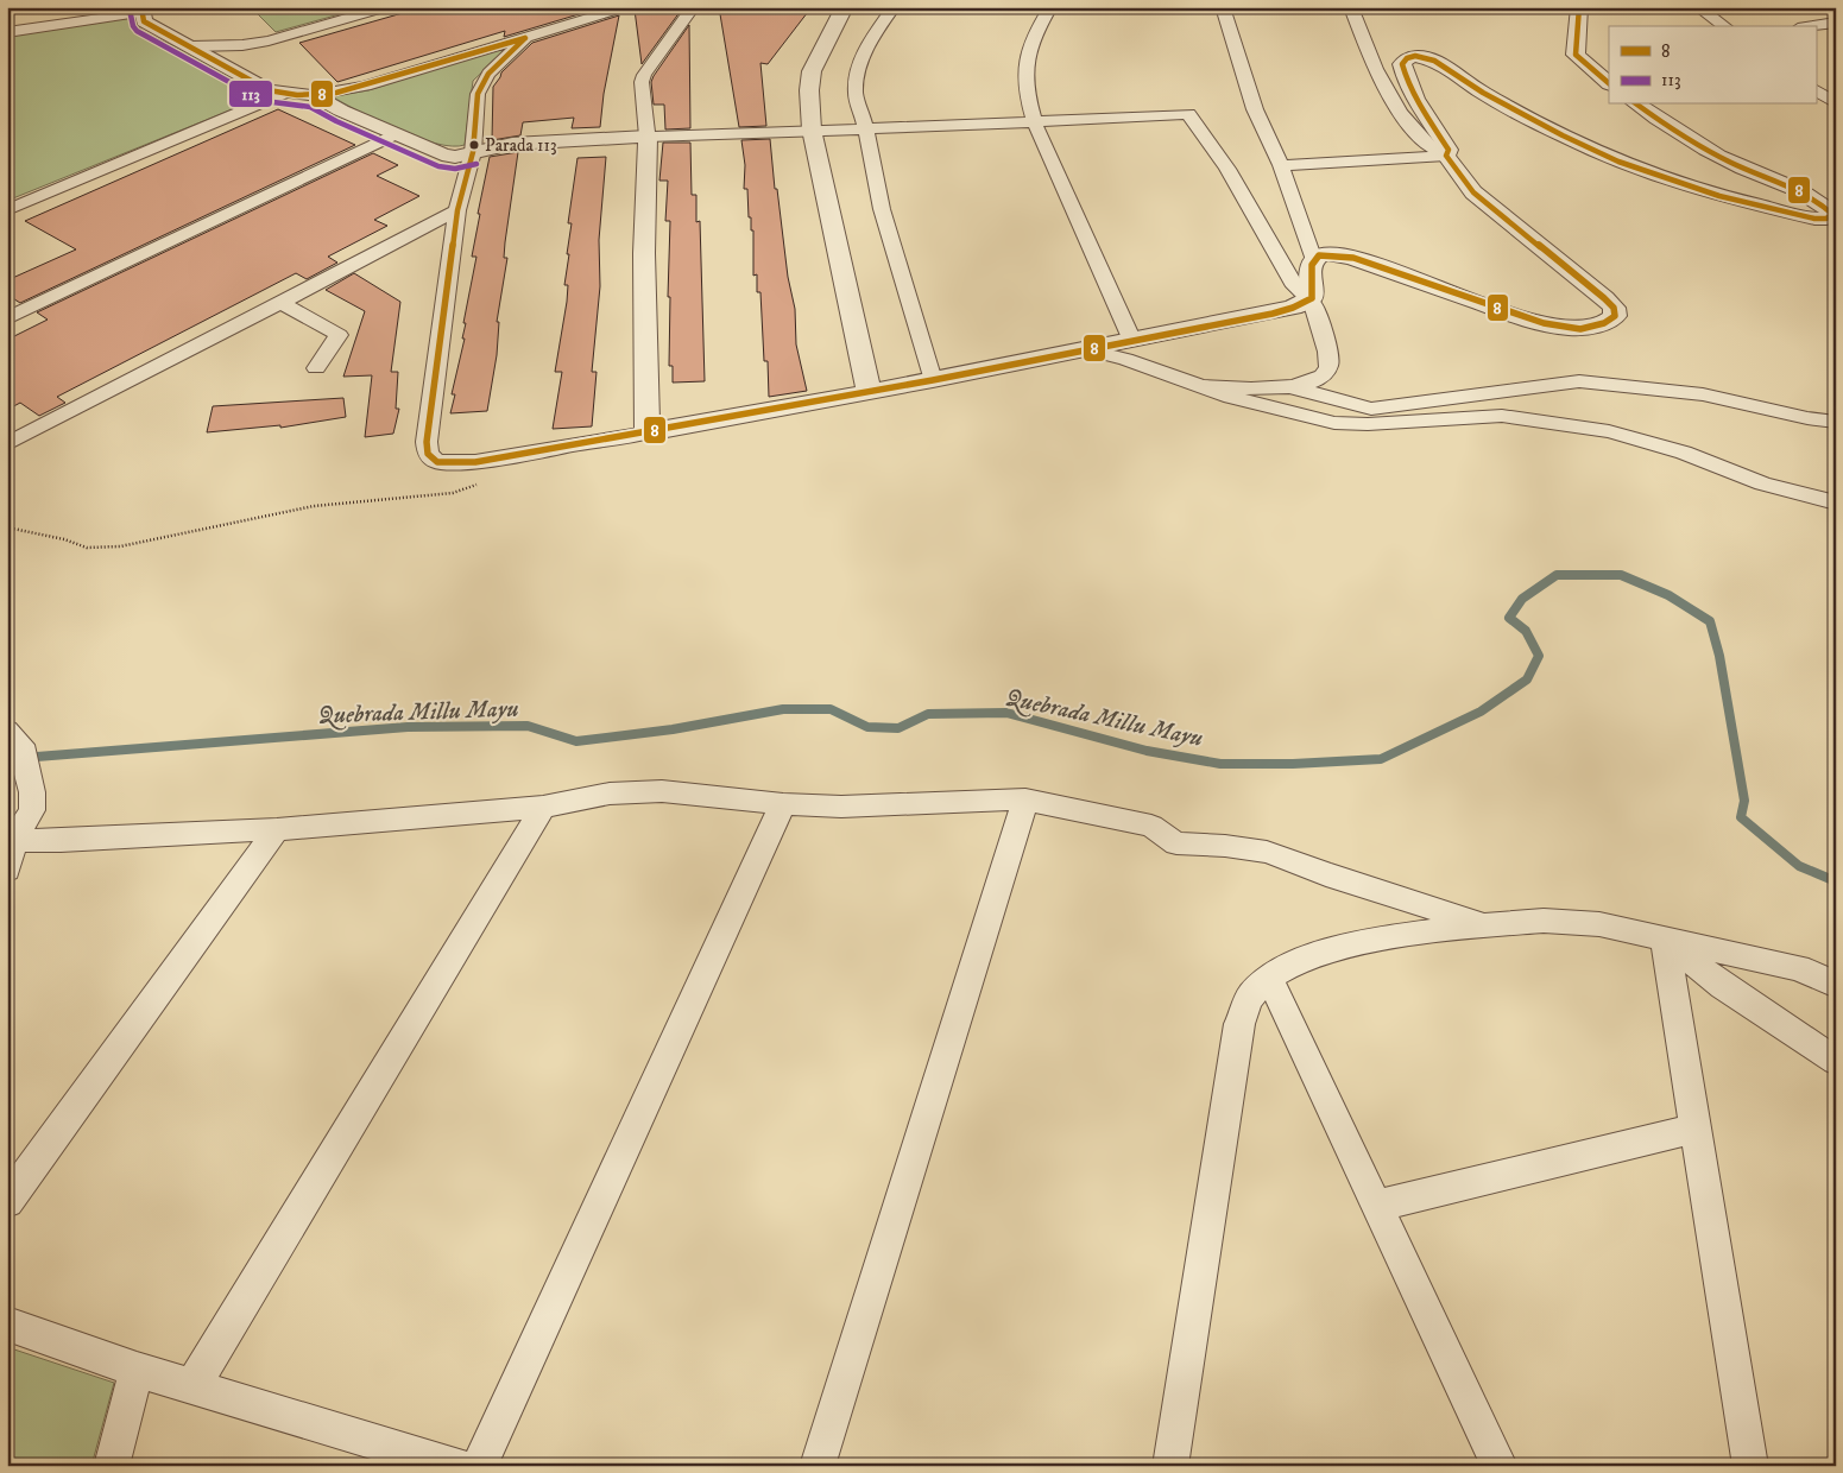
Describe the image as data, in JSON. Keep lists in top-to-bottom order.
{
  "water": ["Quebrada Millu Mayu"],
  "places": ["Parada 113"],
  "lines": ["transit line 8", "transit line 113"],
  "legend": ["8", "113"]
}
